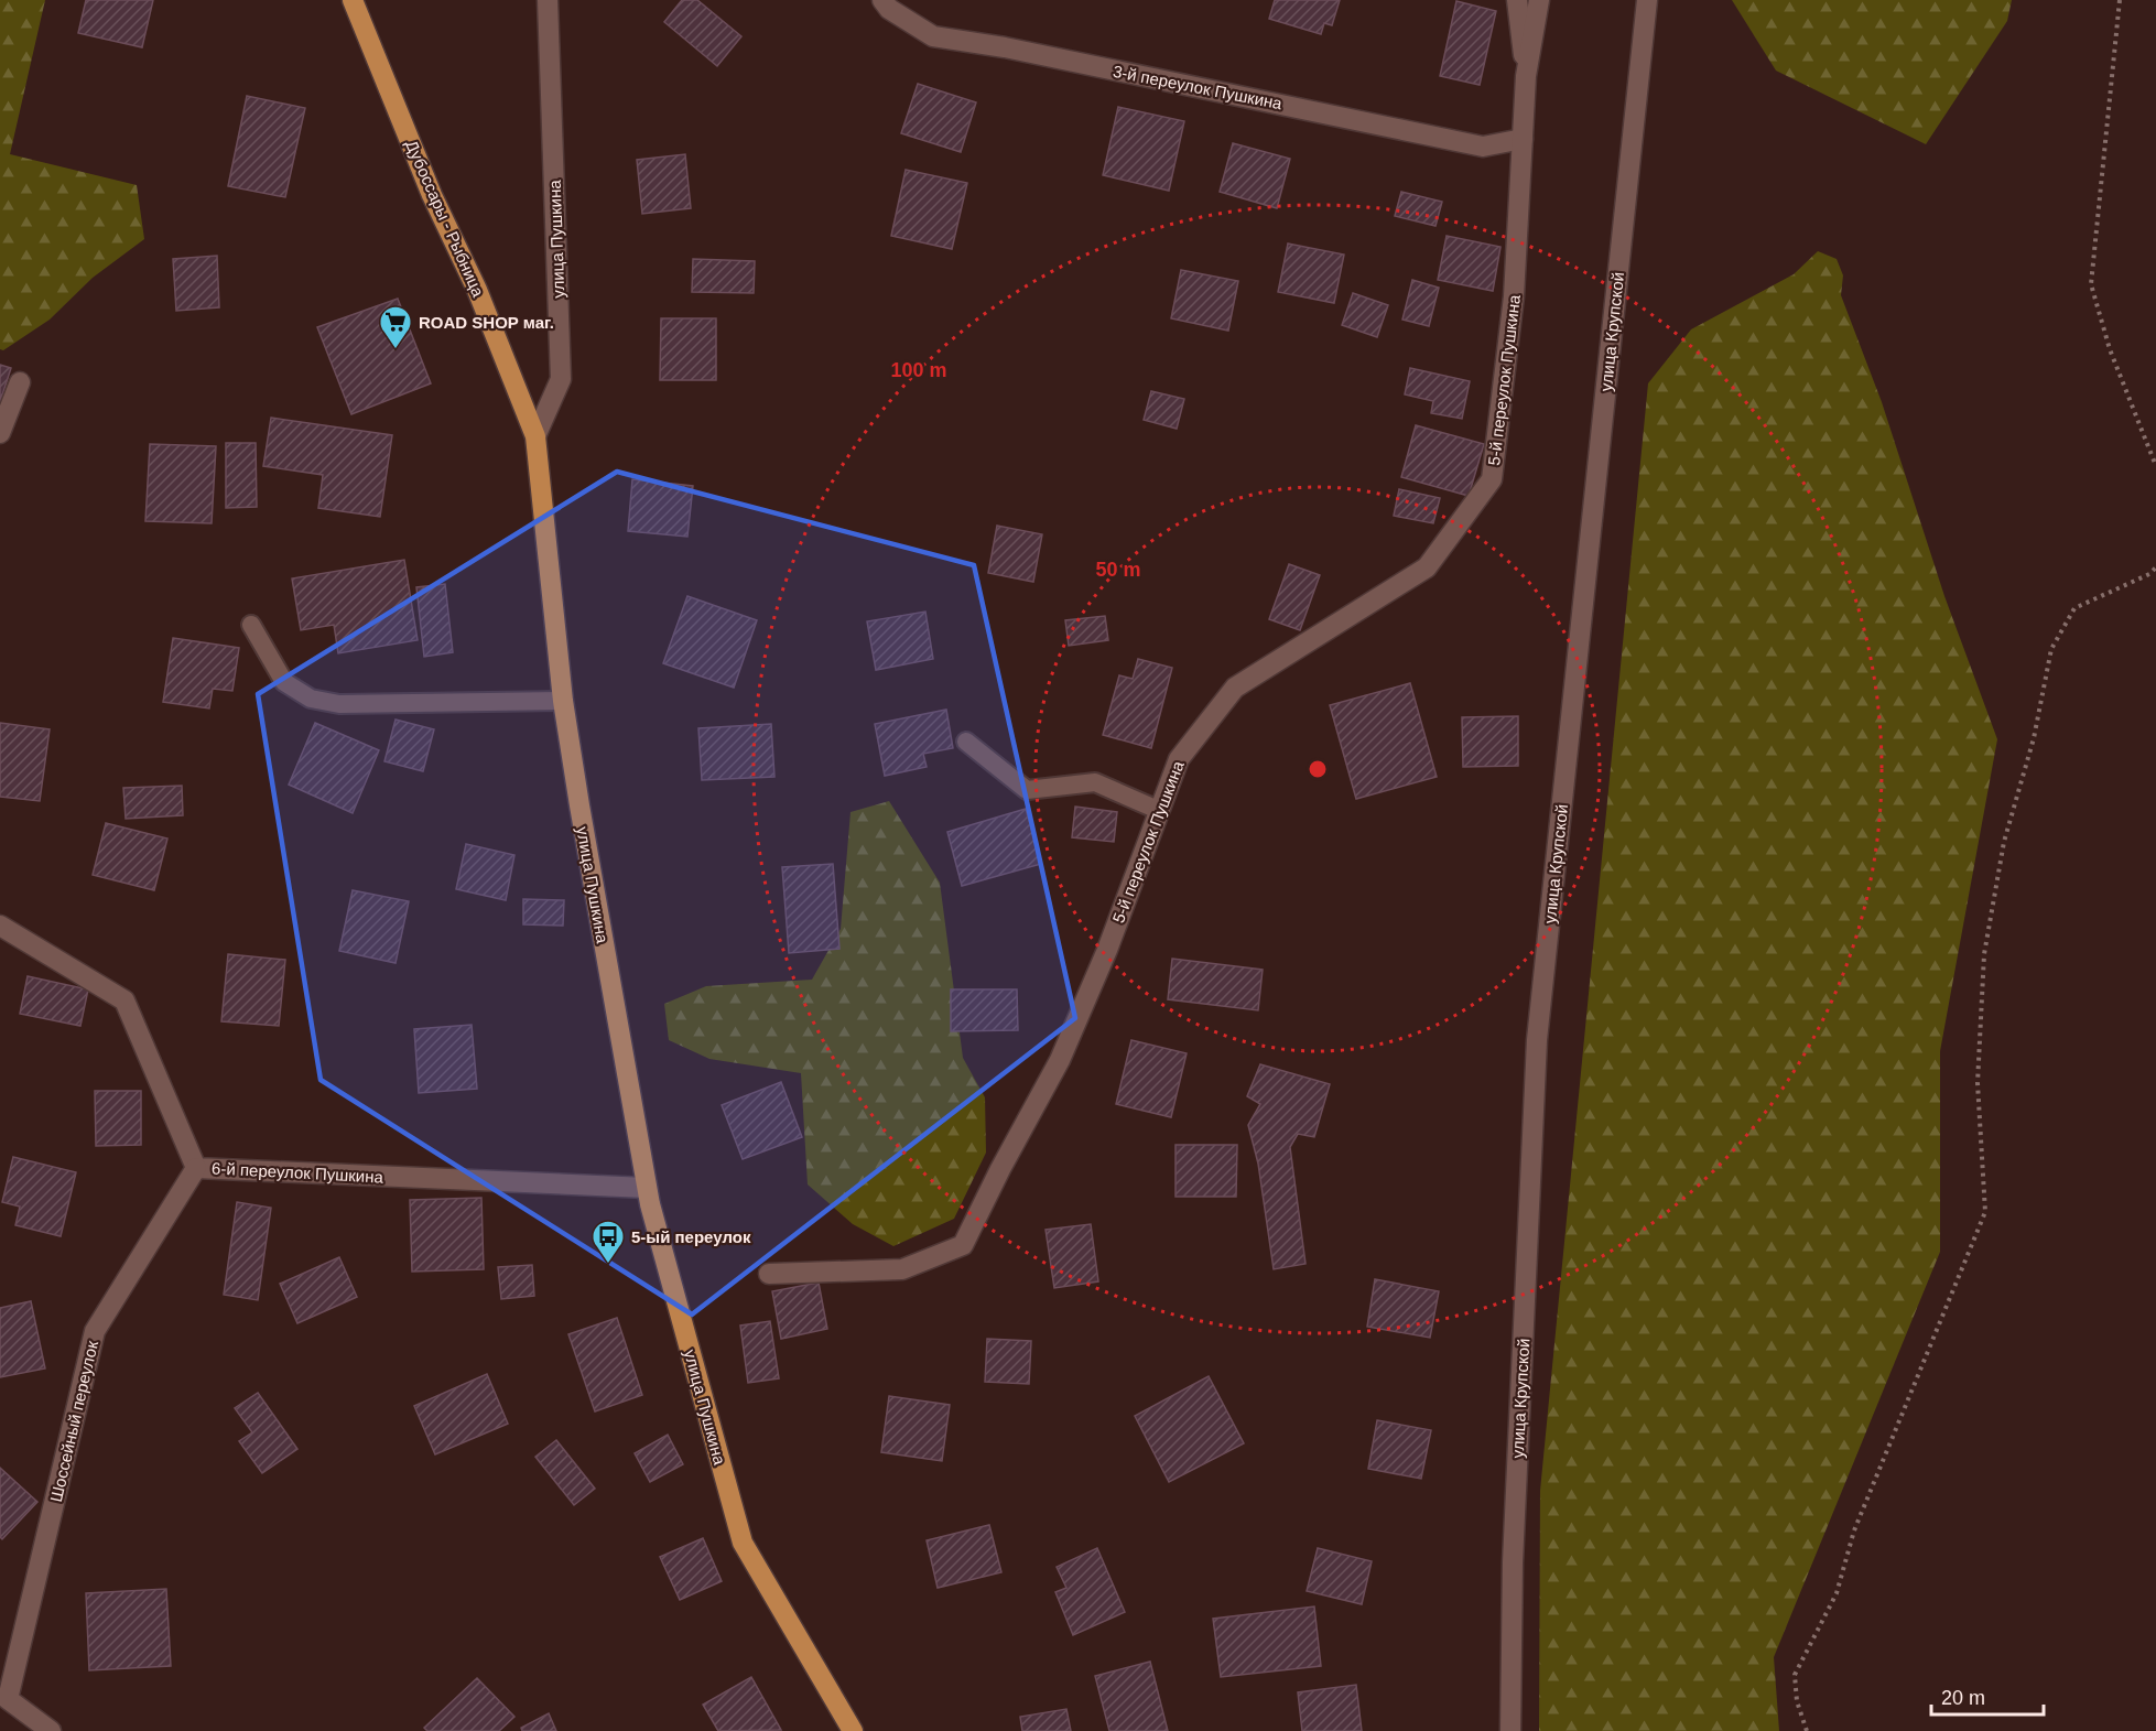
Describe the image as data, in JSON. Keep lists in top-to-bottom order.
{
  "streets": {
    "highway": ["Дубоссары - Рыбница", "улица Пушкина"],
    "street": [
      "3-й переулок Пушкина",
      "улица Крупской",
      "5-й переулок Пушкина",
      "6-й переулок Пушкина",
      "Шоссейный переулок"
    ]
  },
  "crossings": [
    ["3-й переулок Пушкина", "5-й переулок Пушкина"],
    ["Дубоссары - Рыбница", "улица Пушкина"],
    ["улица Пушкина", "6-й переулок Пушкина"],
    ["6-й переулок Пушкина", "Шоссейный переулок"]
  ],
  "places": {
    "supermarket": ["ROAD SHOP маг."],
    "bus stop": ["5-ый переулок"]
  },
  "scale_bar": "20 m",
  "rings": ["100 m", "50 m"]
}
